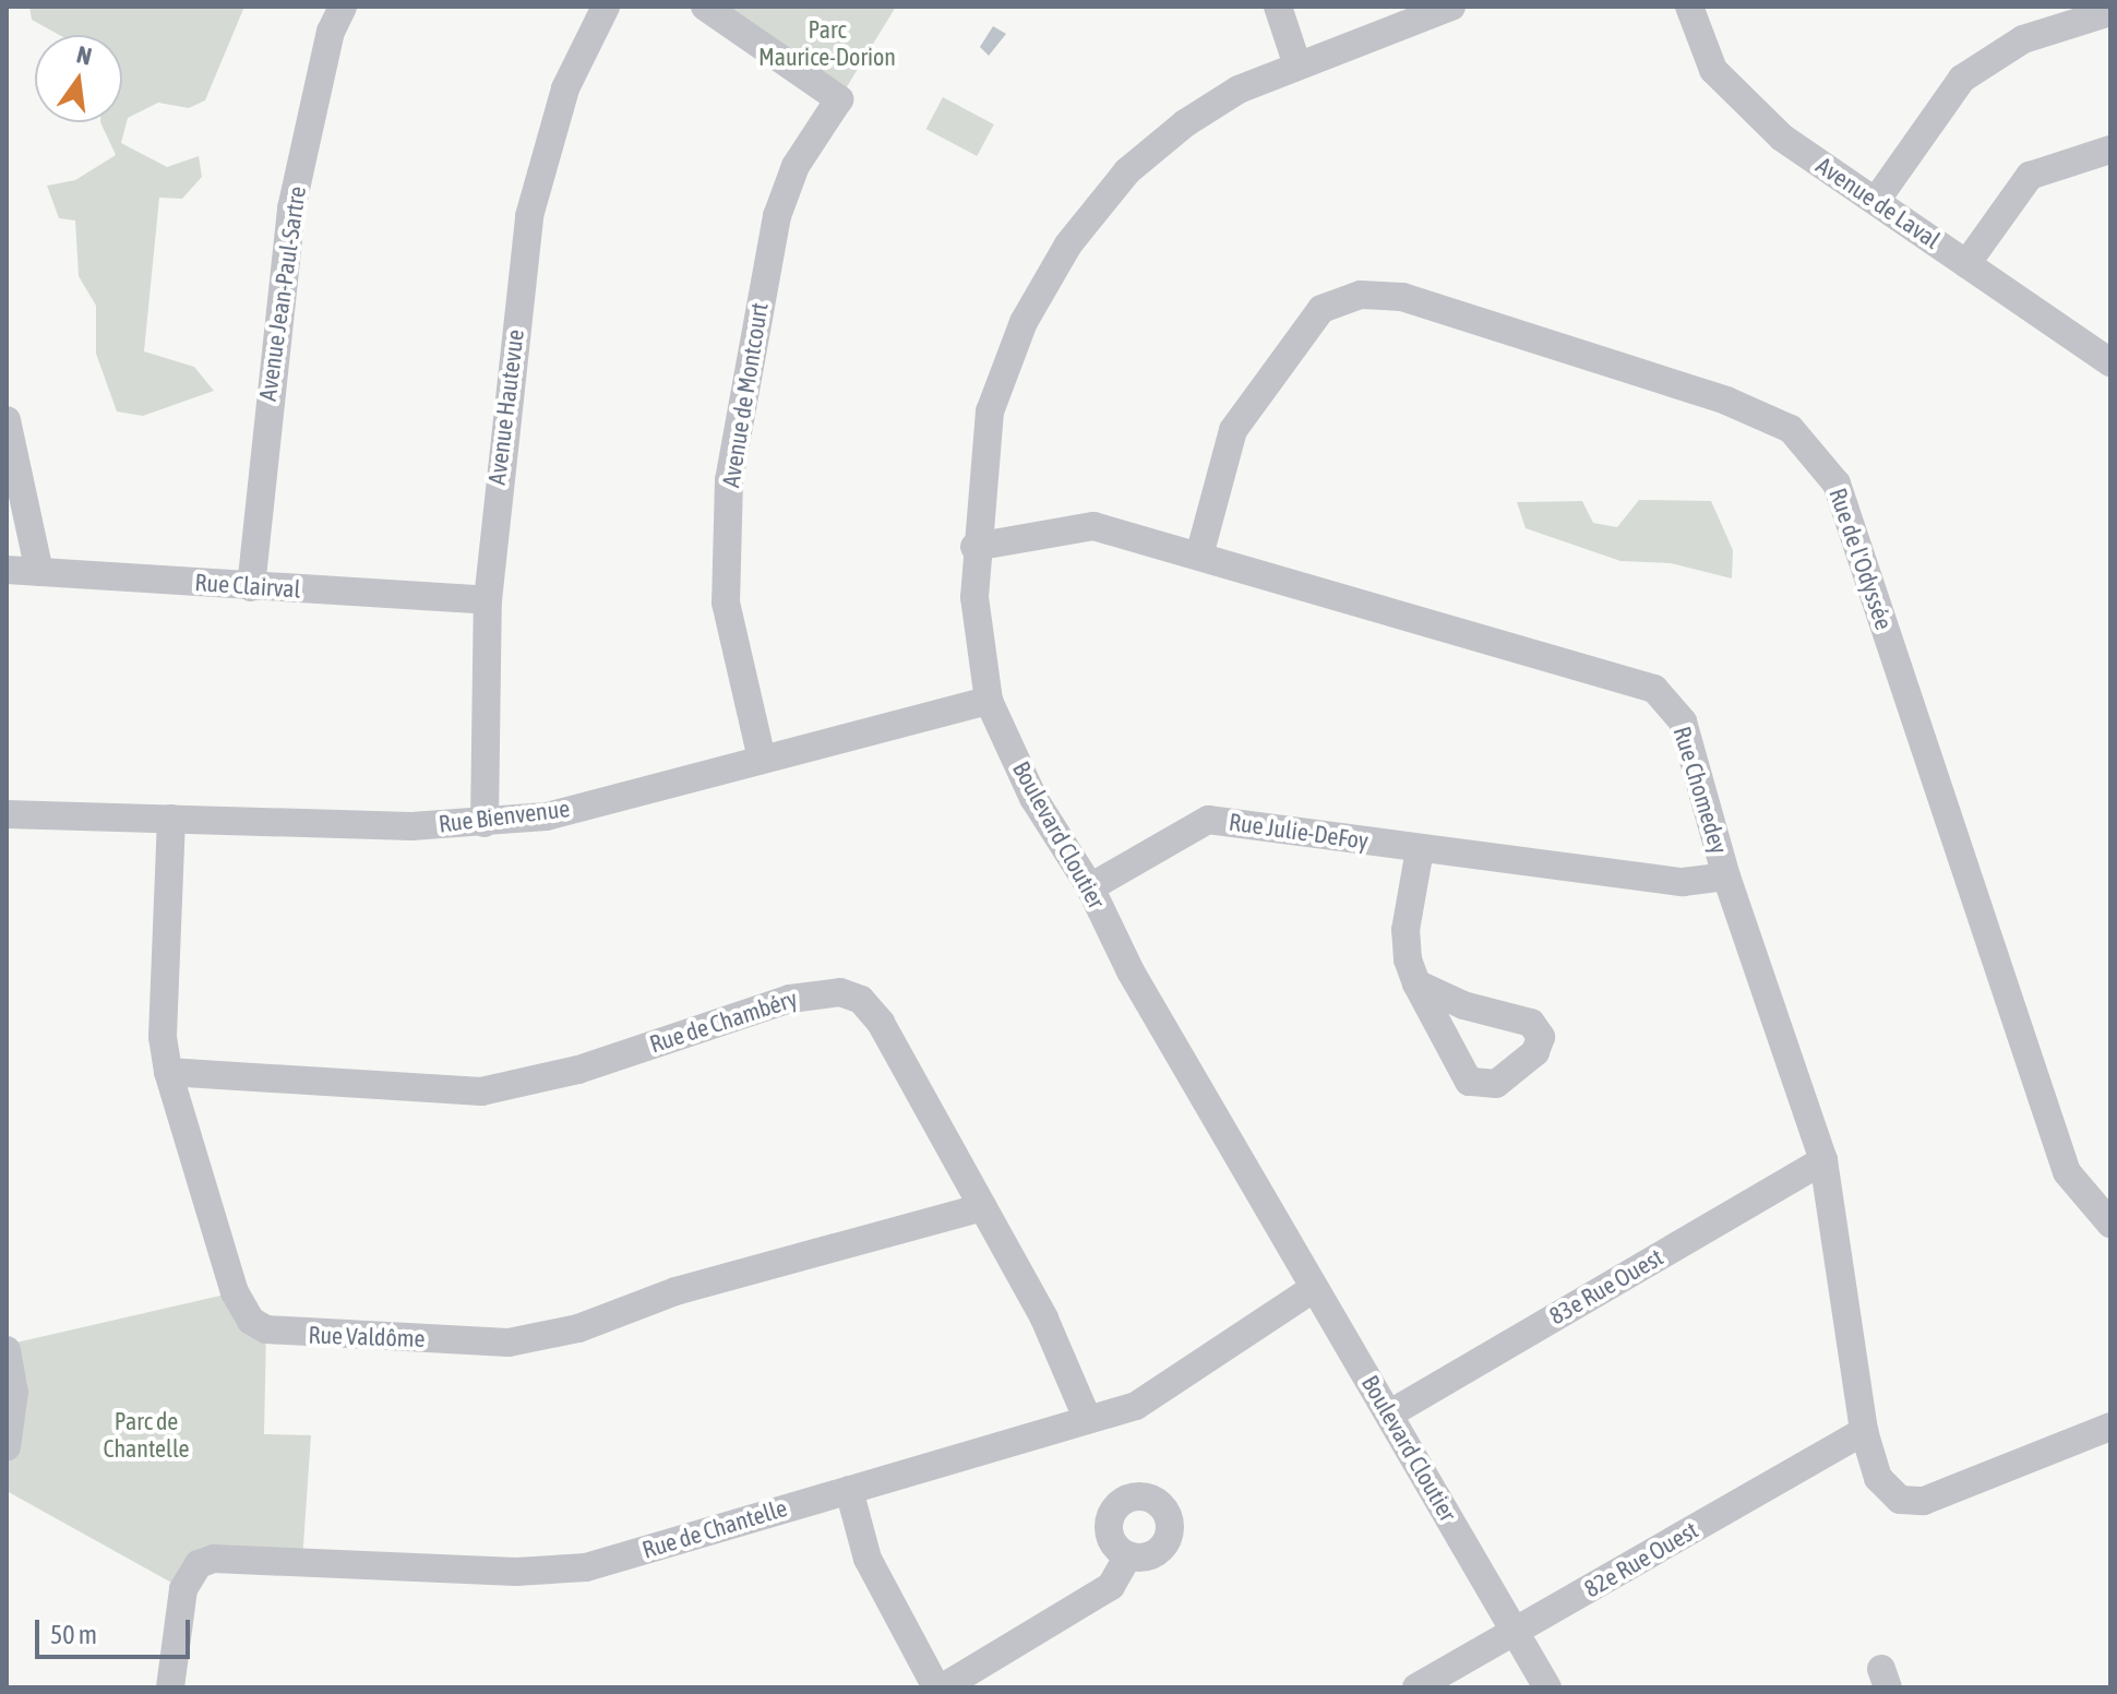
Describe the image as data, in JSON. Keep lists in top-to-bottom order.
{
  "streets": {
    "street": [
      "Avenue de Laval",
      "Avenue Jean-Paul-Sartre",
      "Avenue de Montcourt",
      "Avenue Hautevue",
      "Rue de l'Odyssée",
      "Rue Clairval",
      "Rue Chomedey",
      "Rue Bienvenue",
      "Rue Julie-DeFoy",
      "Boulevard Cloutier",
      "Rue de Chambéry",
      "83e Rue Ouest",
      "Rue Valdôme",
      "Rue de Chantelle",
      "82e Rue Ouest"
    ]
  },
  "crossings": [
    ["Avenue Jean-Paul-Sartre", "Rue Clairval"],
    ["Avenue de Montcourt", "Rue Bienvenue"],
    ["Avenue Hautevue", "Rue Clairval"],
    ["Avenue Hautevue", "Rue Bienvenue"],
    ["Rue de l'Odyssée", "Rue Chomedey"],
    ["Rue Chomedey", "Rue Julie-DeFoy"],
    ["Rue Chomedey", "Boulevard Cloutier"],
    ["Rue Chomedey", "83e Rue Ouest"],
    ["Rue Chomedey", "82e Rue Ouest"],
    ["Rue Bienvenue", "Boulevard Cloutier"],
    ["Rue Bienvenue", "Rue Valdôme"],
    ["Rue Julie-DeFoy", "Boulevard Cloutier"],
    ["Boulevard Cloutier", "83e Rue Ouest"],
    ["Boulevard Cloutier", "Rue de Chantelle"],
    ["Boulevard Cloutier", "82e Rue Ouest"],
    ["Rue de Chambéry", "Rue Valdôme"],
    ["Rue de Chambéry", "Rue de Chantelle"]
  ],
  "parks": ["Parc Maurice-Dorion", "Parc de Chantelle"],
  "scale_bar": "50 m",
  "north": "top"
}
